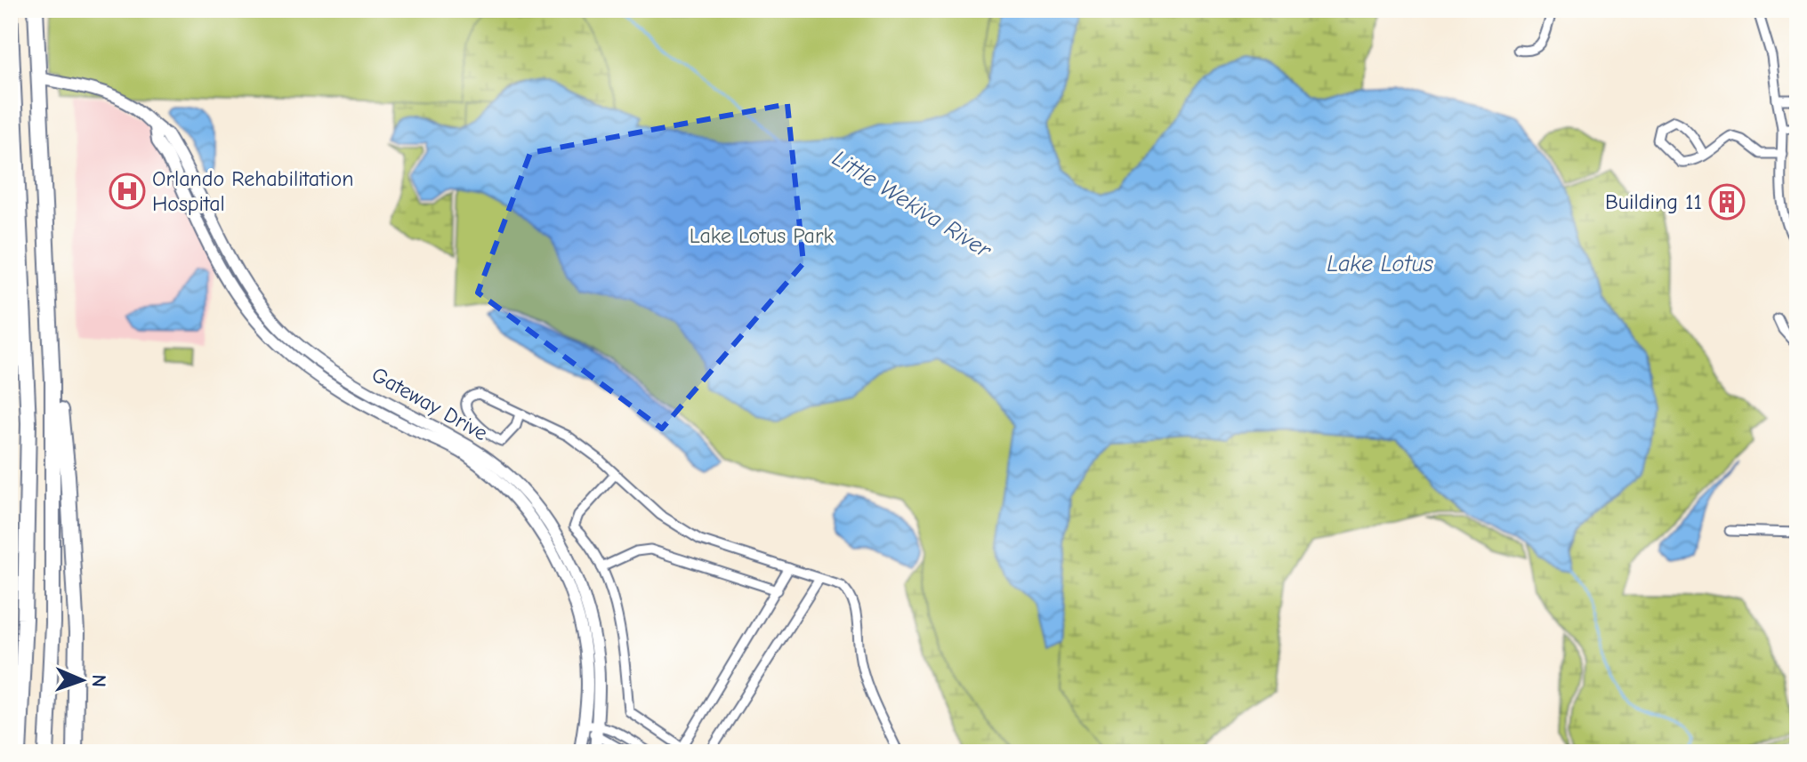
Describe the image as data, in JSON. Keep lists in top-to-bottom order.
{
  "streets": {
    "street": ["Gateway Drive"]
  },
  "water": ["Little Wekiva River", "Lake Lotus"],
  "parks": ["Lake Lotus Park"],
  "places": {
    "hospital": ["Orlando Rehabilitation Hospital"],
    "building": ["Building 11"]
  },
  "north": "right"
}
